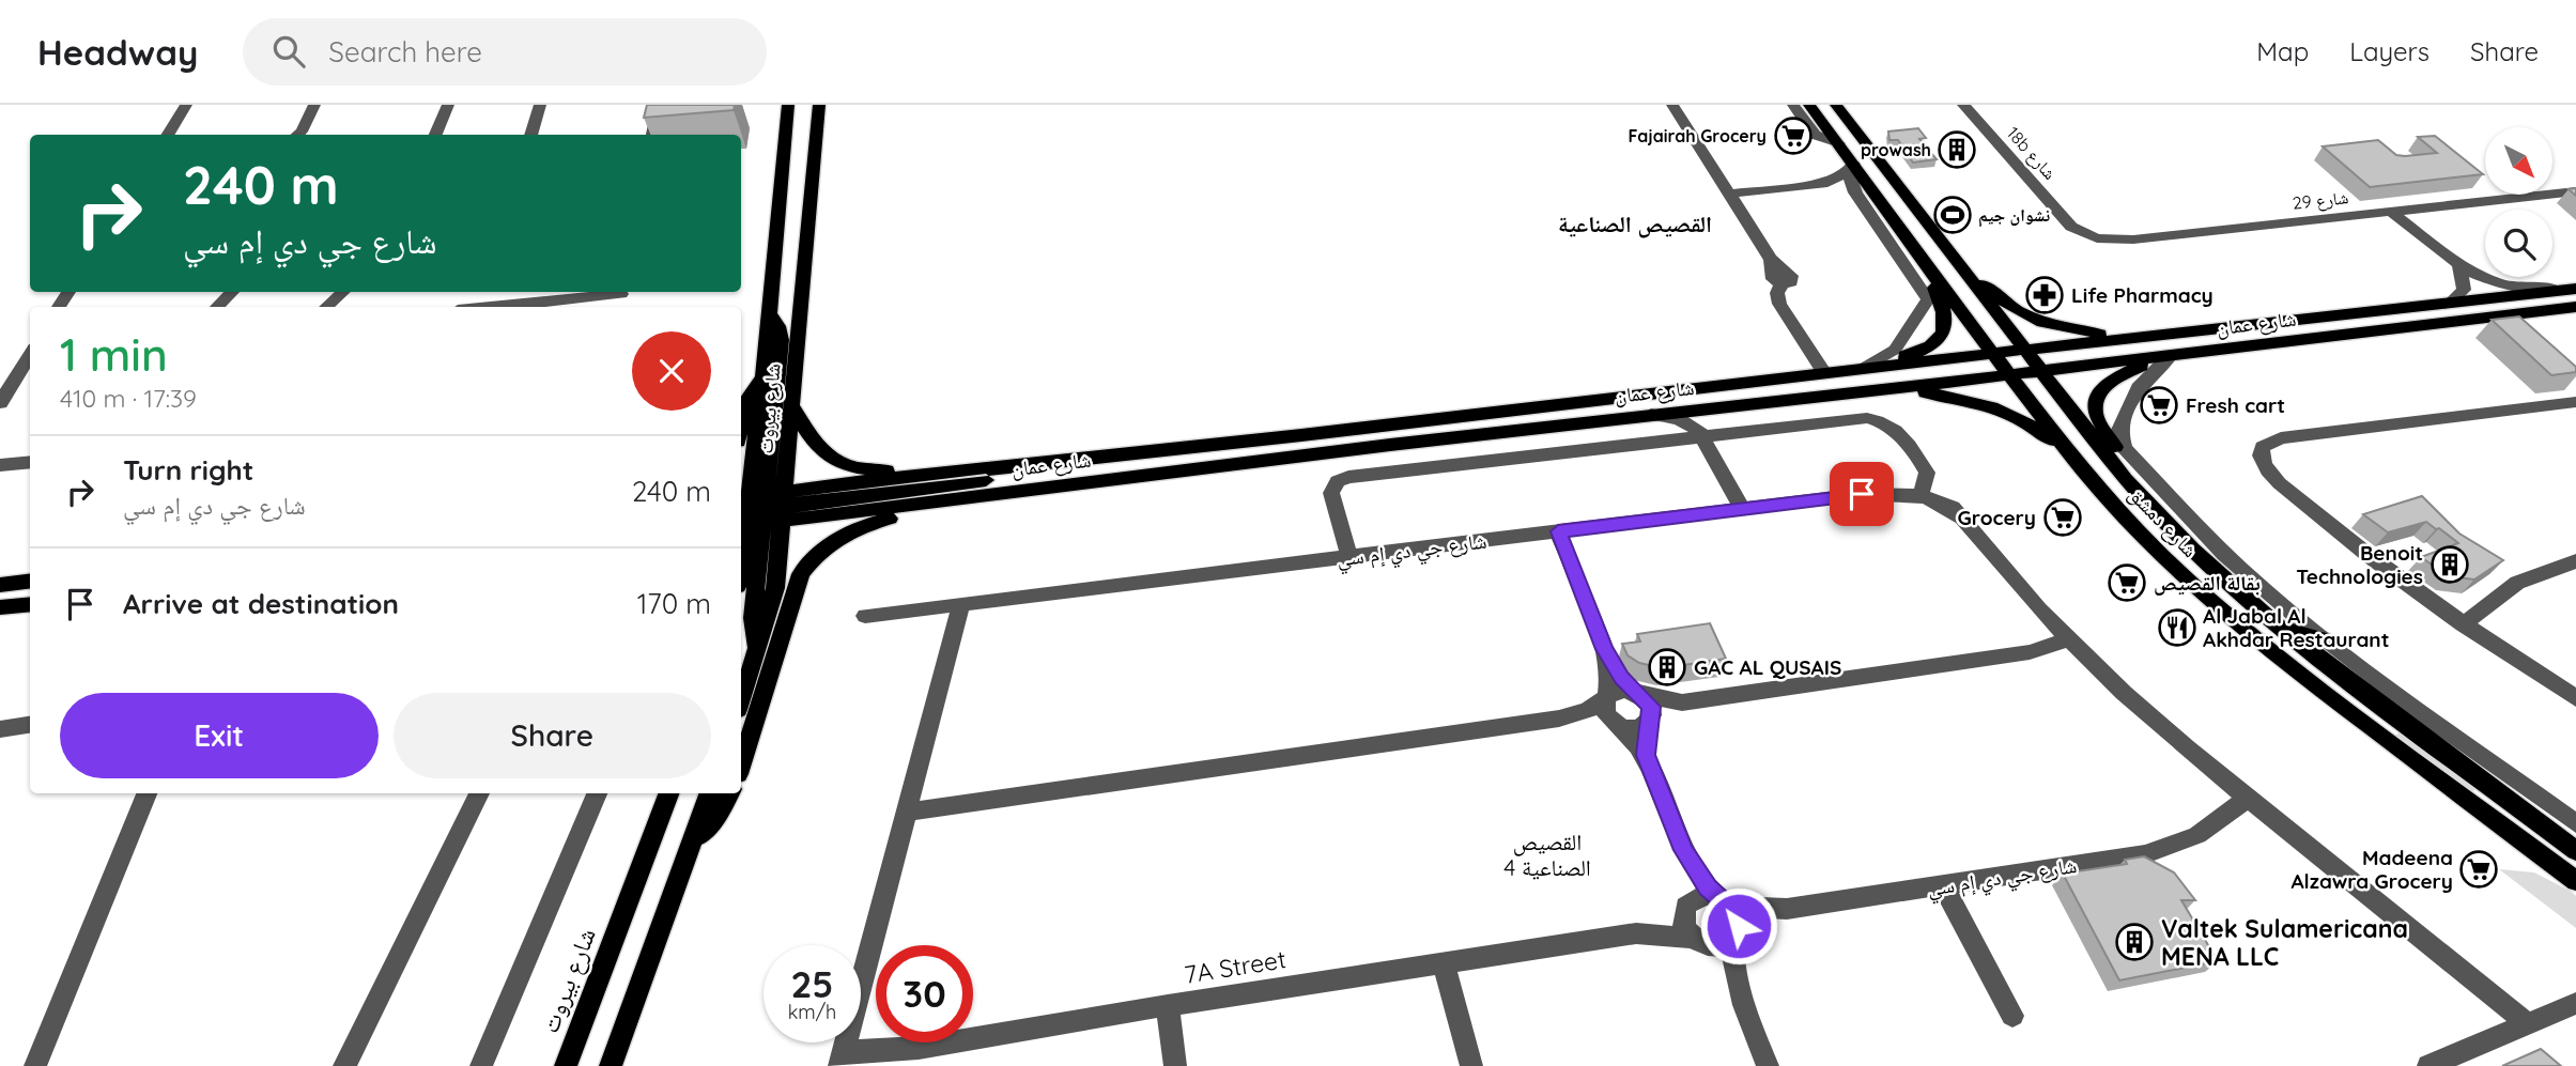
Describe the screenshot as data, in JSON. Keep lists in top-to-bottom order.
{
  "streets": {
    "main road": ["شارع عمان", "شارع بيروت", "شارع دمشق"],
    "street": [
      "18b شارع",
      "شارع 29",
      "شارع جي دي إم سي",
      "7A Street"
    ]
  },
  "crossings": [
    ["18b شارع", "شارع 29"],
    ["شارع عمان", "شارع بيروت"],
    ["شارع عمان", "شارع دمشق"]
  ],
  "districts": ["القصيص الصناعية", "القصيص الصناعية 4"],
  "places": {
    "supermarket": [
      "Fajairah Grocery",
      "Fresh cart",
      "Grocery",
      "بقالة القصيص",
      "Madeena Alzawra Grocery"
    ],
    "building": [
      "prowash",
      "Benoit Technologies",
      "GAC AL QUSAIS",
      "Valtek Sulamericana MENA LLC"
    ],
    "sports": ["نشوان جيم"],
    "pharmacy": ["Life Pharmacy"],
    "restaurant": ["Al Jabal Al Akhdar Restaurant"]
  },
  "north": "bottom right",
  "page": {
    "header": "Headway",
    "search": "Search here",
    "nav": ["Map", "Layers", "Share"],
    "turn": ["240 m", "شارع جي دي إم سي"],
    "heading": ["1 min", "410 m · 17:39"],
    "list": [
      {
        "name": "Turn right",
        "note": "شارع جي دي إم سي",
        "value": "240 m"
      },
      {
        "name": "Arrive at destination",
        "value": "170 m"
      }
    ],
    "buttons": ["Exit", "Share"],
    "speed": "25 km/h",
    "limit": "30"
  }
}
